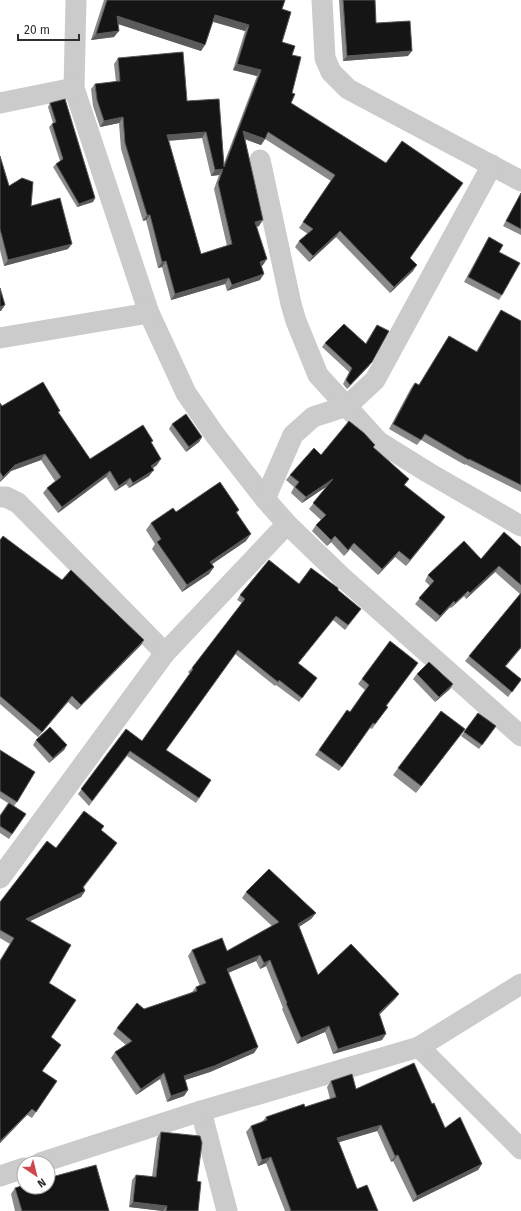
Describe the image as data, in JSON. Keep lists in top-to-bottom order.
{
  "scale_bar": "20 m",
  "north": "bottom right"
}
